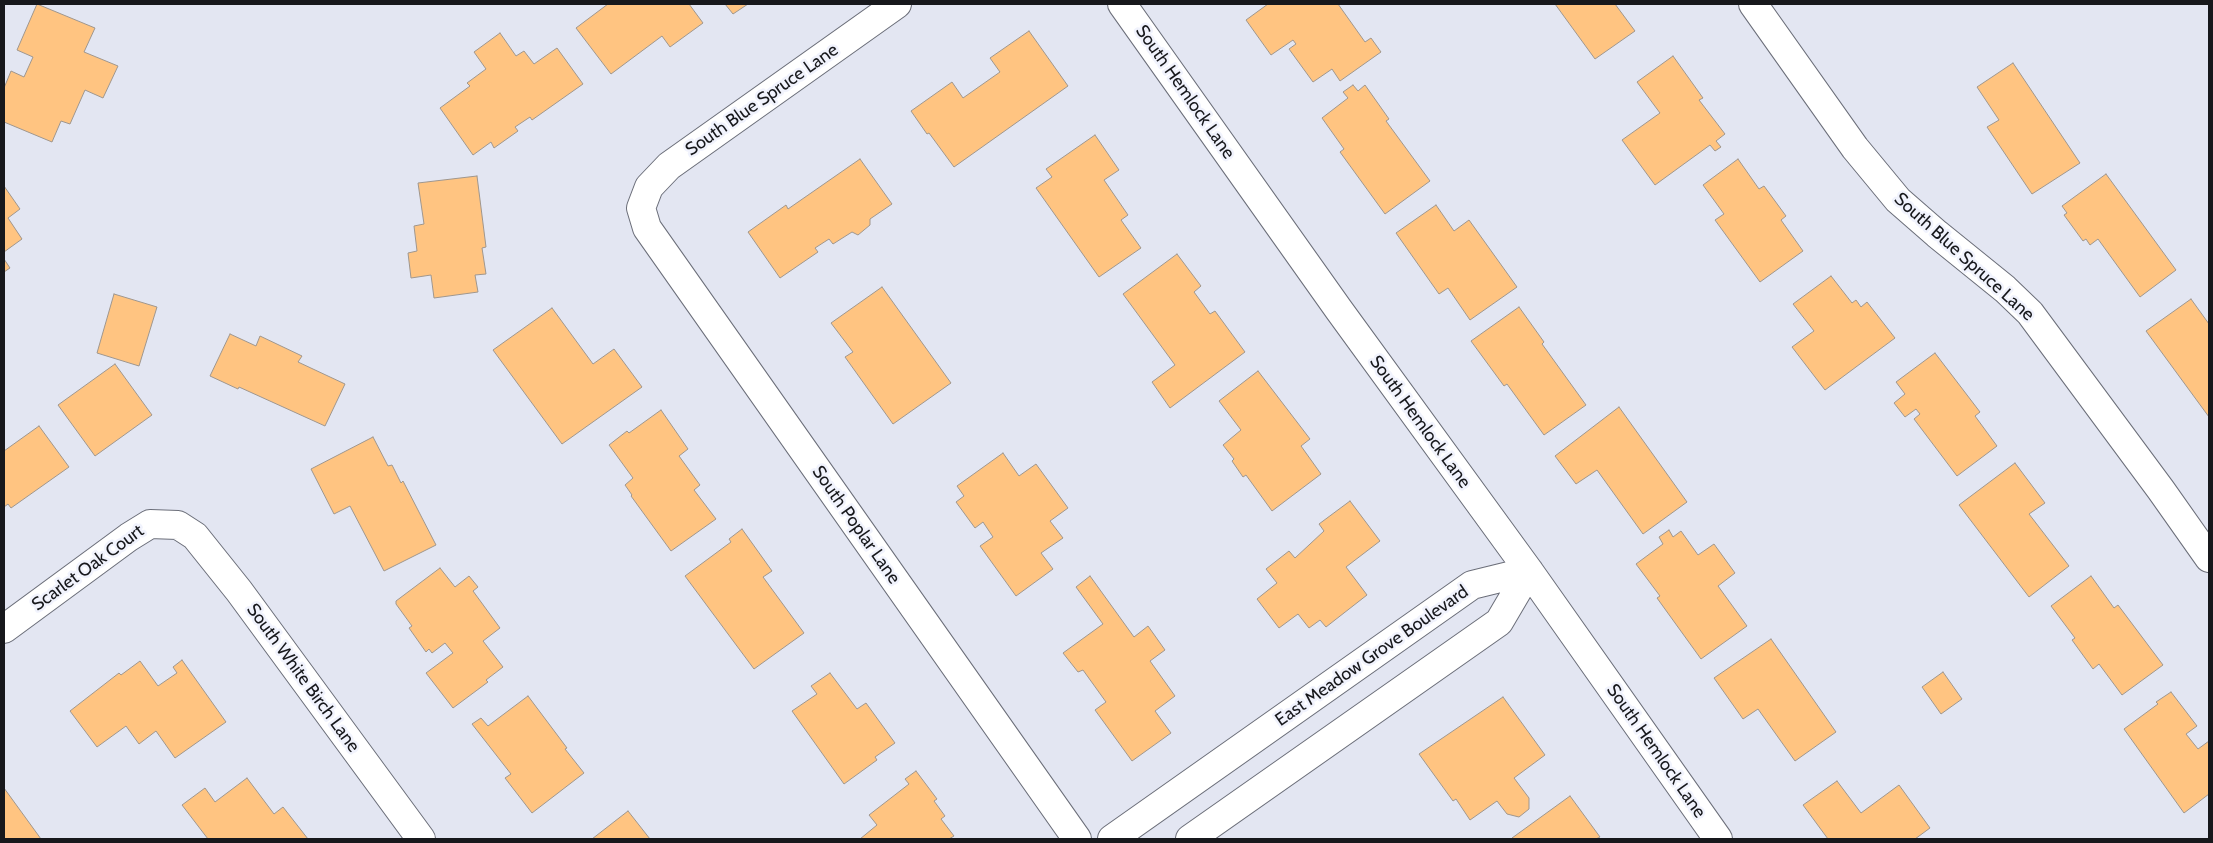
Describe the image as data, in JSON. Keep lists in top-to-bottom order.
{
  "streets": {
    "street": [
      "South Hemlock Lane",
      "South Blue Spruce Lane",
      "South Poplar Lane",
      "Scarlet Oak Court",
      "East Meadow Grove Boulevard",
      "South White Birch Lane"
    ]
  },
  "crossings": [
    ["South Hemlock Lane", "East Meadow Grove Boulevard"],
    ["South Blue Spruce Lane", "South Poplar Lane"],
    ["Scarlet Oak Court", "South White Birch Lane"]
  ]
}
